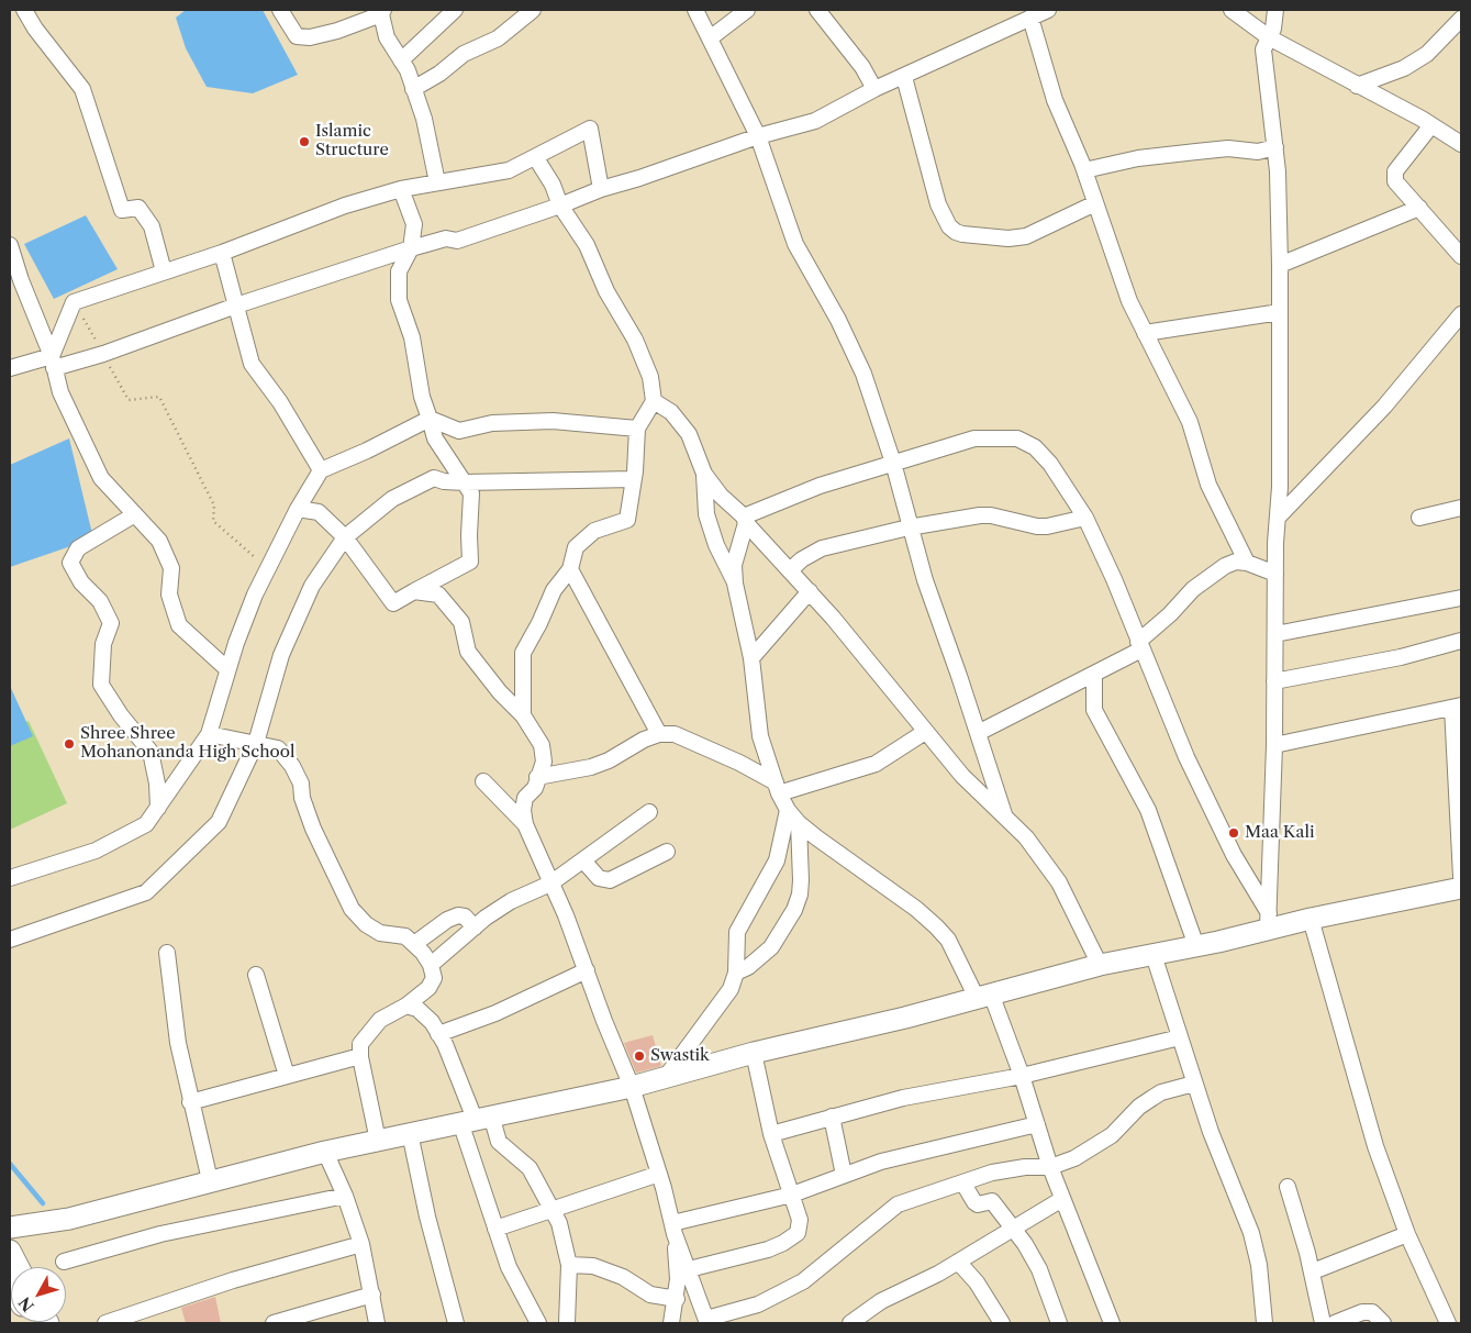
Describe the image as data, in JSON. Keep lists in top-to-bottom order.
{
  "places": [
    "Islamic Structure",
    "Shree Shree Mohanonanda High School",
    "Maa Kali",
    "Swastik"
  ],
  "north": "bottom left"
}
